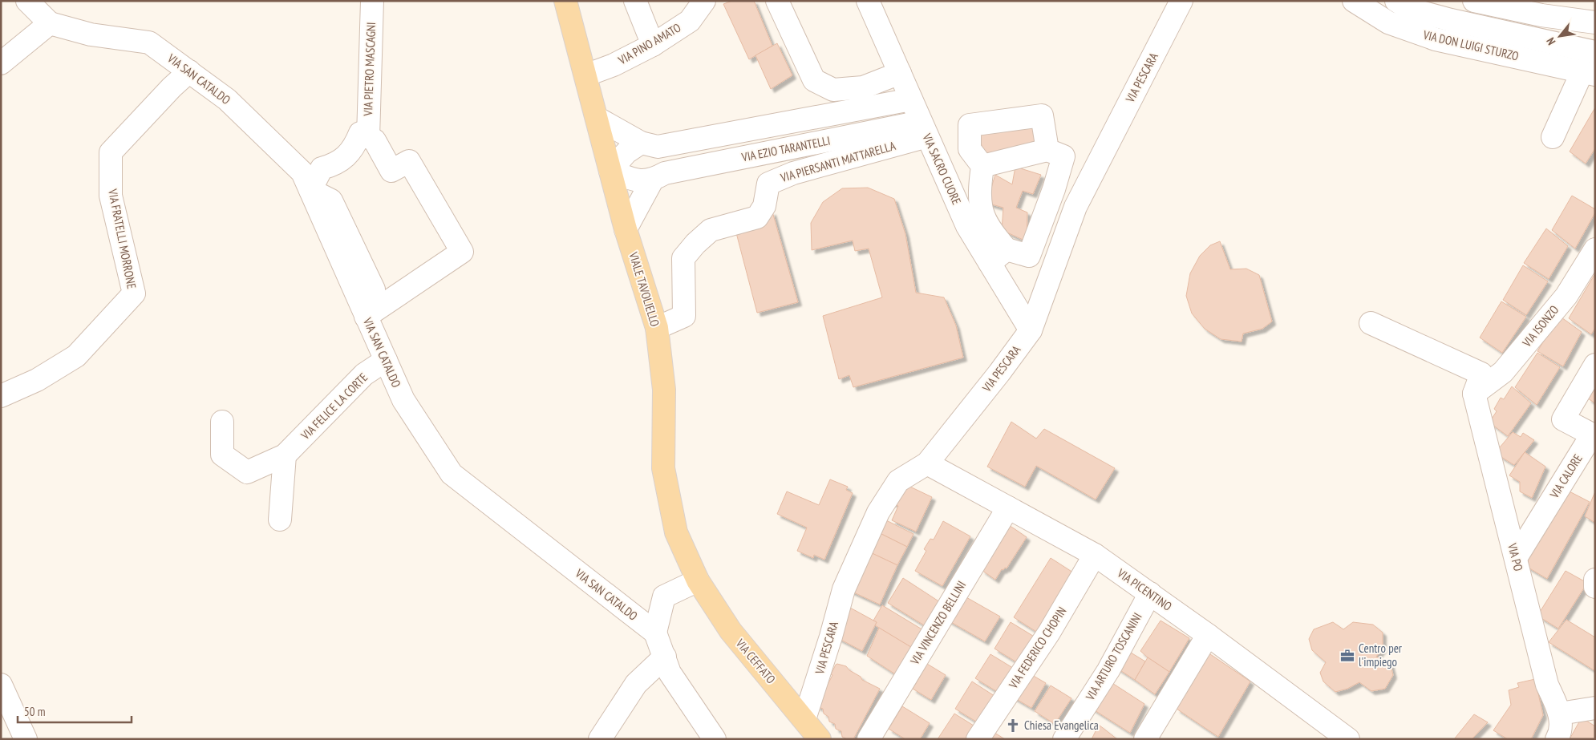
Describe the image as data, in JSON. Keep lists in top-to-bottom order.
{
  "streets": {
    "main road": ["VIALE TAVOLIELLO", "VIA CEFFATO"],
    "street": [
      "VIA PINO AMATO",
      "VIA DON LUIGI STURZO",
      "VIA PIETRO MASCAGNI",
      "VIA PESCARA",
      "VIA SAN CATALDO",
      "VIA EZIO TARANTELLI",
      "VIA PIERSANTI MATTARELLA",
      "VIA SACRO CUORE",
      "VIA FRATELLI MORRONE",
      "VIA ISONZO",
      "VIA FELICE LA CORTE",
      "VIA CALORE",
      "VIA PO",
      "VIA PICENTINO",
      "VIA VINCENZO BELLINI",
      "VIA FEDERICO CHOPIN",
      "VIA ARTURO TOSCANINI"
    ]
  },
  "crossings": [
    ["VIA PINO AMATO", "VIALE TAVOLIELLO"],
    ["VIA PESCARA", "VIA SACRO CUORE"],
    ["VIA PESCARA", "VIA PICENTINO"],
    ["VIA PESCARA", "VIA CEFFATO"],
    ["VIA SAN CATALDO", "VIA FRATELLI MORRONE"],
    ["VIA SAN CATALDO", "VIA FELICE LA CORTE"],
    ["VIA EZIO TARANTELLI", "VIA PIERSANTI MATTARELLA"],
    ["VIA EZIO TARANTELLI", "VIA SACRO CUORE"],
    ["VIA EZIO TARANTELLI", "VIALE TAVOLIELLO"],
    ["VIA PIERSANTI MATTARELLA", "VIA SACRO CUORE"],
    ["VIA PIERSANTI MATTARELLA", "VIALE TAVOLIELLO"],
    ["VIALE TAVOLIELLO", "VIA CEFFATO"],
    ["VIA ISONZO", "VIA PO"],
    ["VIA CALORE", "VIA PO"],
    ["VIA PICENTINO", "VIA VINCENZO BELLINI"],
    ["VIA PICENTINO", "VIA FEDERICO CHOPIN"],
    ["VIA PICENTINO", "VIA ARTURO TOSCANINI"]
  ],
  "places": {
    "office": ["Centro per l'impiego"],
    "church": ["Chiesa Evangelica"]
  },
  "scale_bar": "50 m",
  "north": "bottom left"
}
